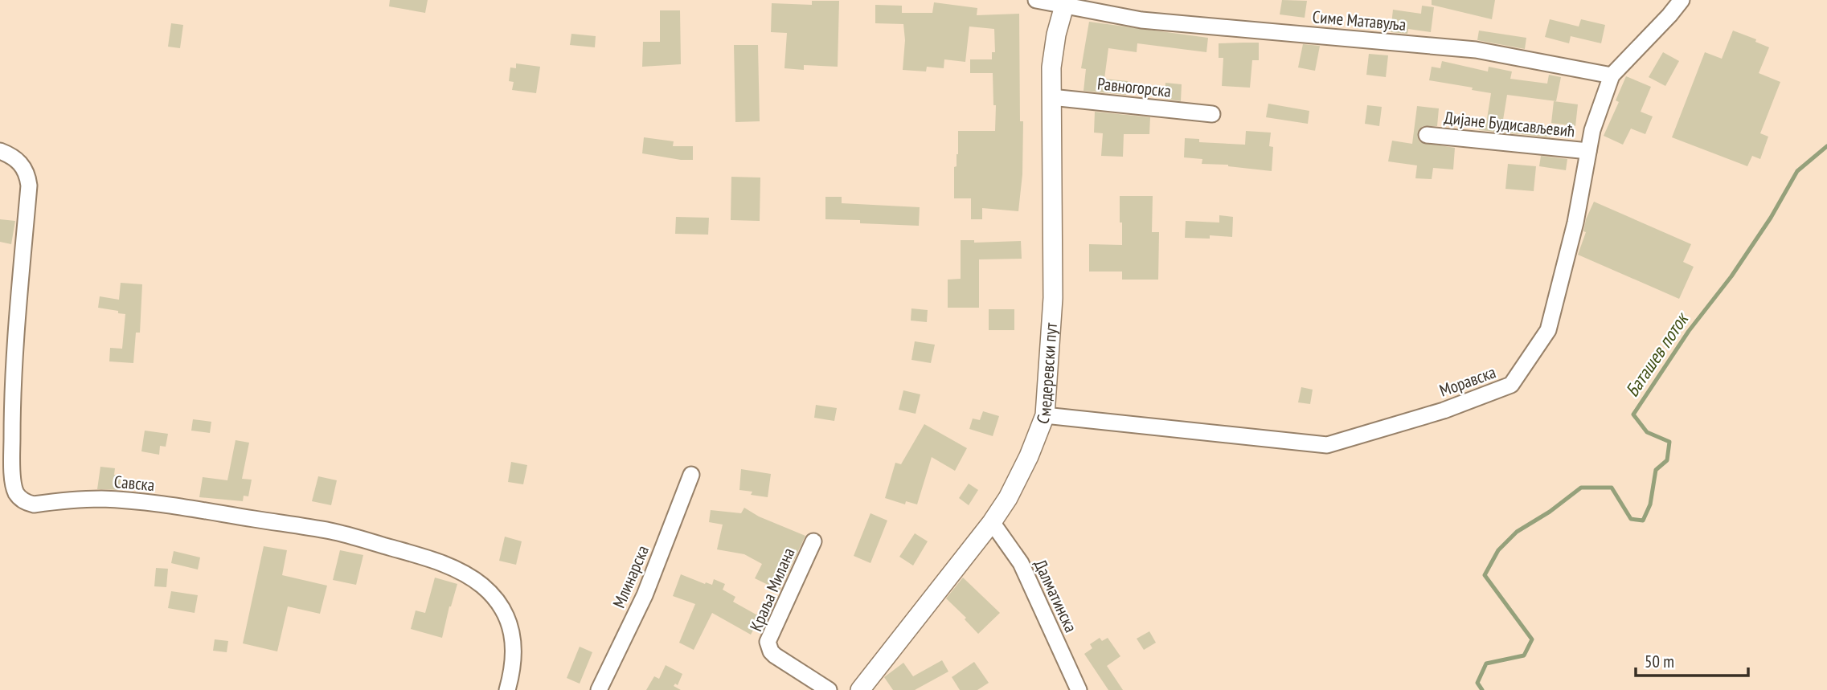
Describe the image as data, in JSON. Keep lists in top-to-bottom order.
{
  "streets": {
    "street": [
      "Симе Матавуља",
      "Равногорска",
      "Дијане Будисављевић",
      "Смедеревски пут",
      "Моравска",
      "Савска",
      "Млинарска",
      "Краља Милана",
      "Далматинска"
    ]
  },
  "crossings": [
    ["Симе Матавуља", "Смедеревски пут"],
    ["Симе Матавуља", "Моравска"],
    ["Равногорска", "Смедеревски пут"],
    ["Дијане Будисављевић", "Моравска"],
    ["Смедеревски пут", "Моравска"],
    ["Смедеревски пут", "Далматинска"]
  ],
  "water": ["Баташев поток"],
  "scale_bar": "50 m"
}
